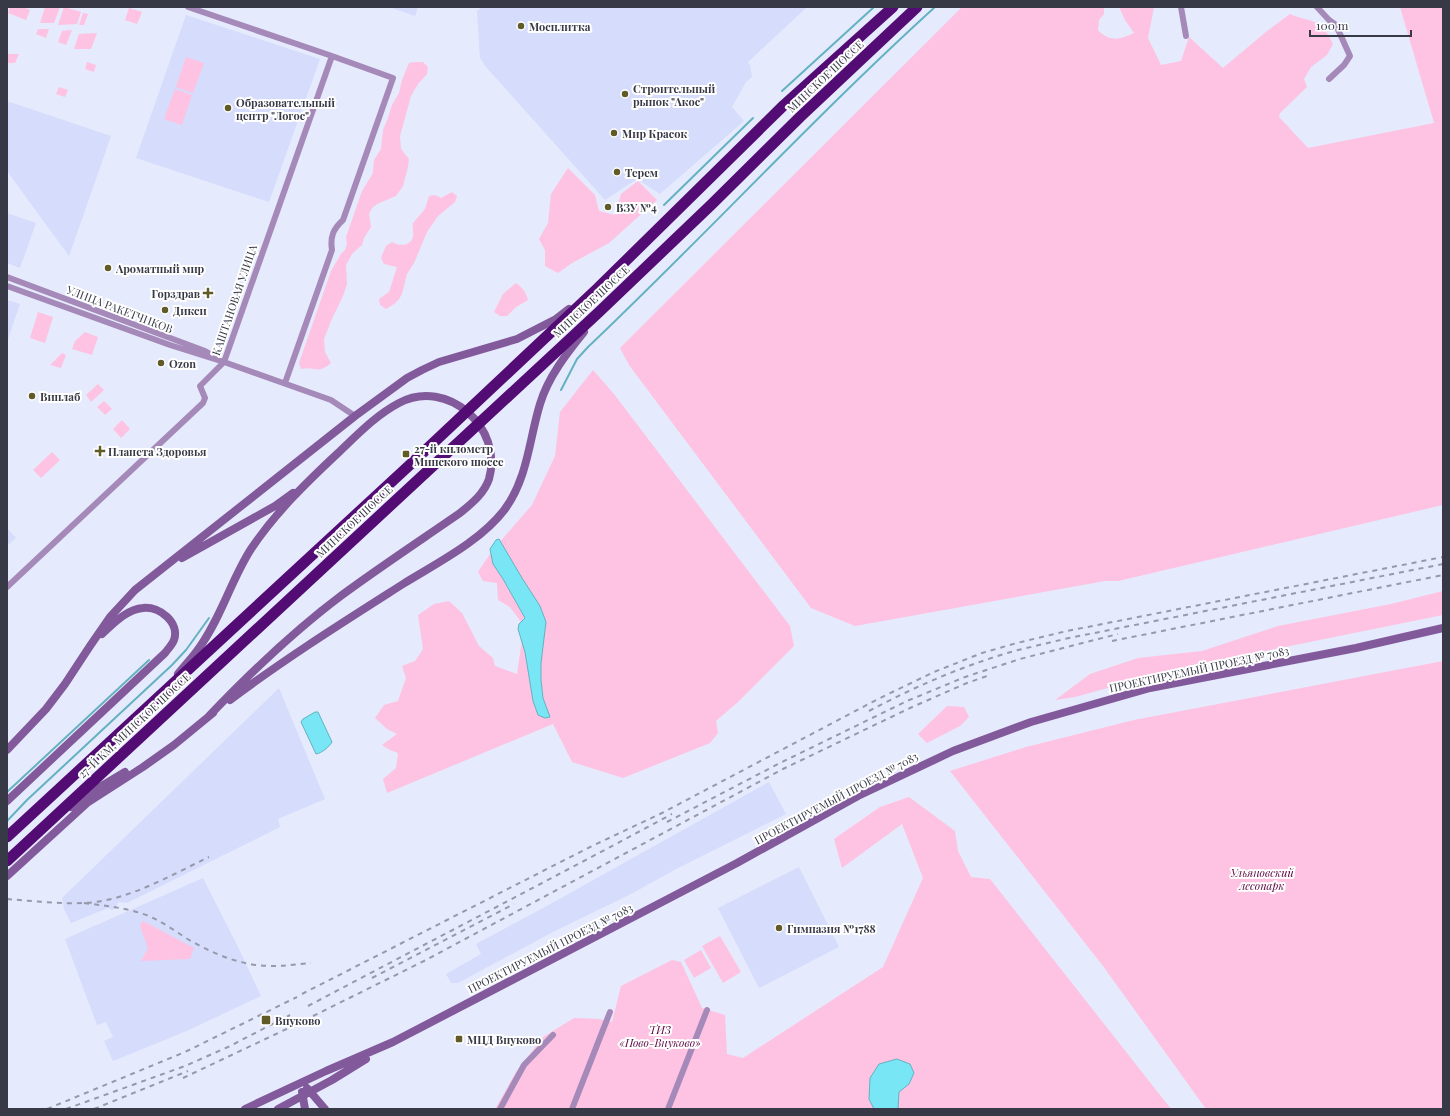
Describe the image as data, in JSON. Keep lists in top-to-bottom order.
{
  "streets": {
    "highway": ["МИНСКОЕ ШОССЕ", "27-Й КМ, МИНСКОЕ ШОССЕ"],
    "main road": ["ПРОЕКТИРУЕМЫЙ ПРОЕЗД № 7083"],
    "street": ["КАШТАНОВАЯ УЛИЦА", "УЛИЦА РАКЕТЧИКОВ"]
  },
  "crossings": [
    ["МИНСКОЕ ШОССЕ", "27-Й КМ, МИНСКОЕ ШОССЕ"],
    ["КАШТАНОВАЯ УЛИЦА", "УЛИЦА РАКЕТЧИКОВ"]
  ],
  "parks": ["Ульяновский лесопарк", "ТИЗ «Ново-Внуково»"],
  "places": {
    "other": [
      "Мосплитка",
      "Строительный рынок \"Акос\"",
      "Образовательный центр \"Логос\"",
      "Мир Красок",
      "Терем",
      "ВЗУ №4",
      "Ароматный мир",
      "Дикси",
      "Ozon",
      "Винлаб",
      "Гимназия №1788"
    ],
    "health": ["Горздрав", "Планета Здоровья"],
    "transit": ["27-й километр Минского шоссе", "Внуково", "МЦД Внуково"]
  },
  "scale_bar": "100 m"
}
